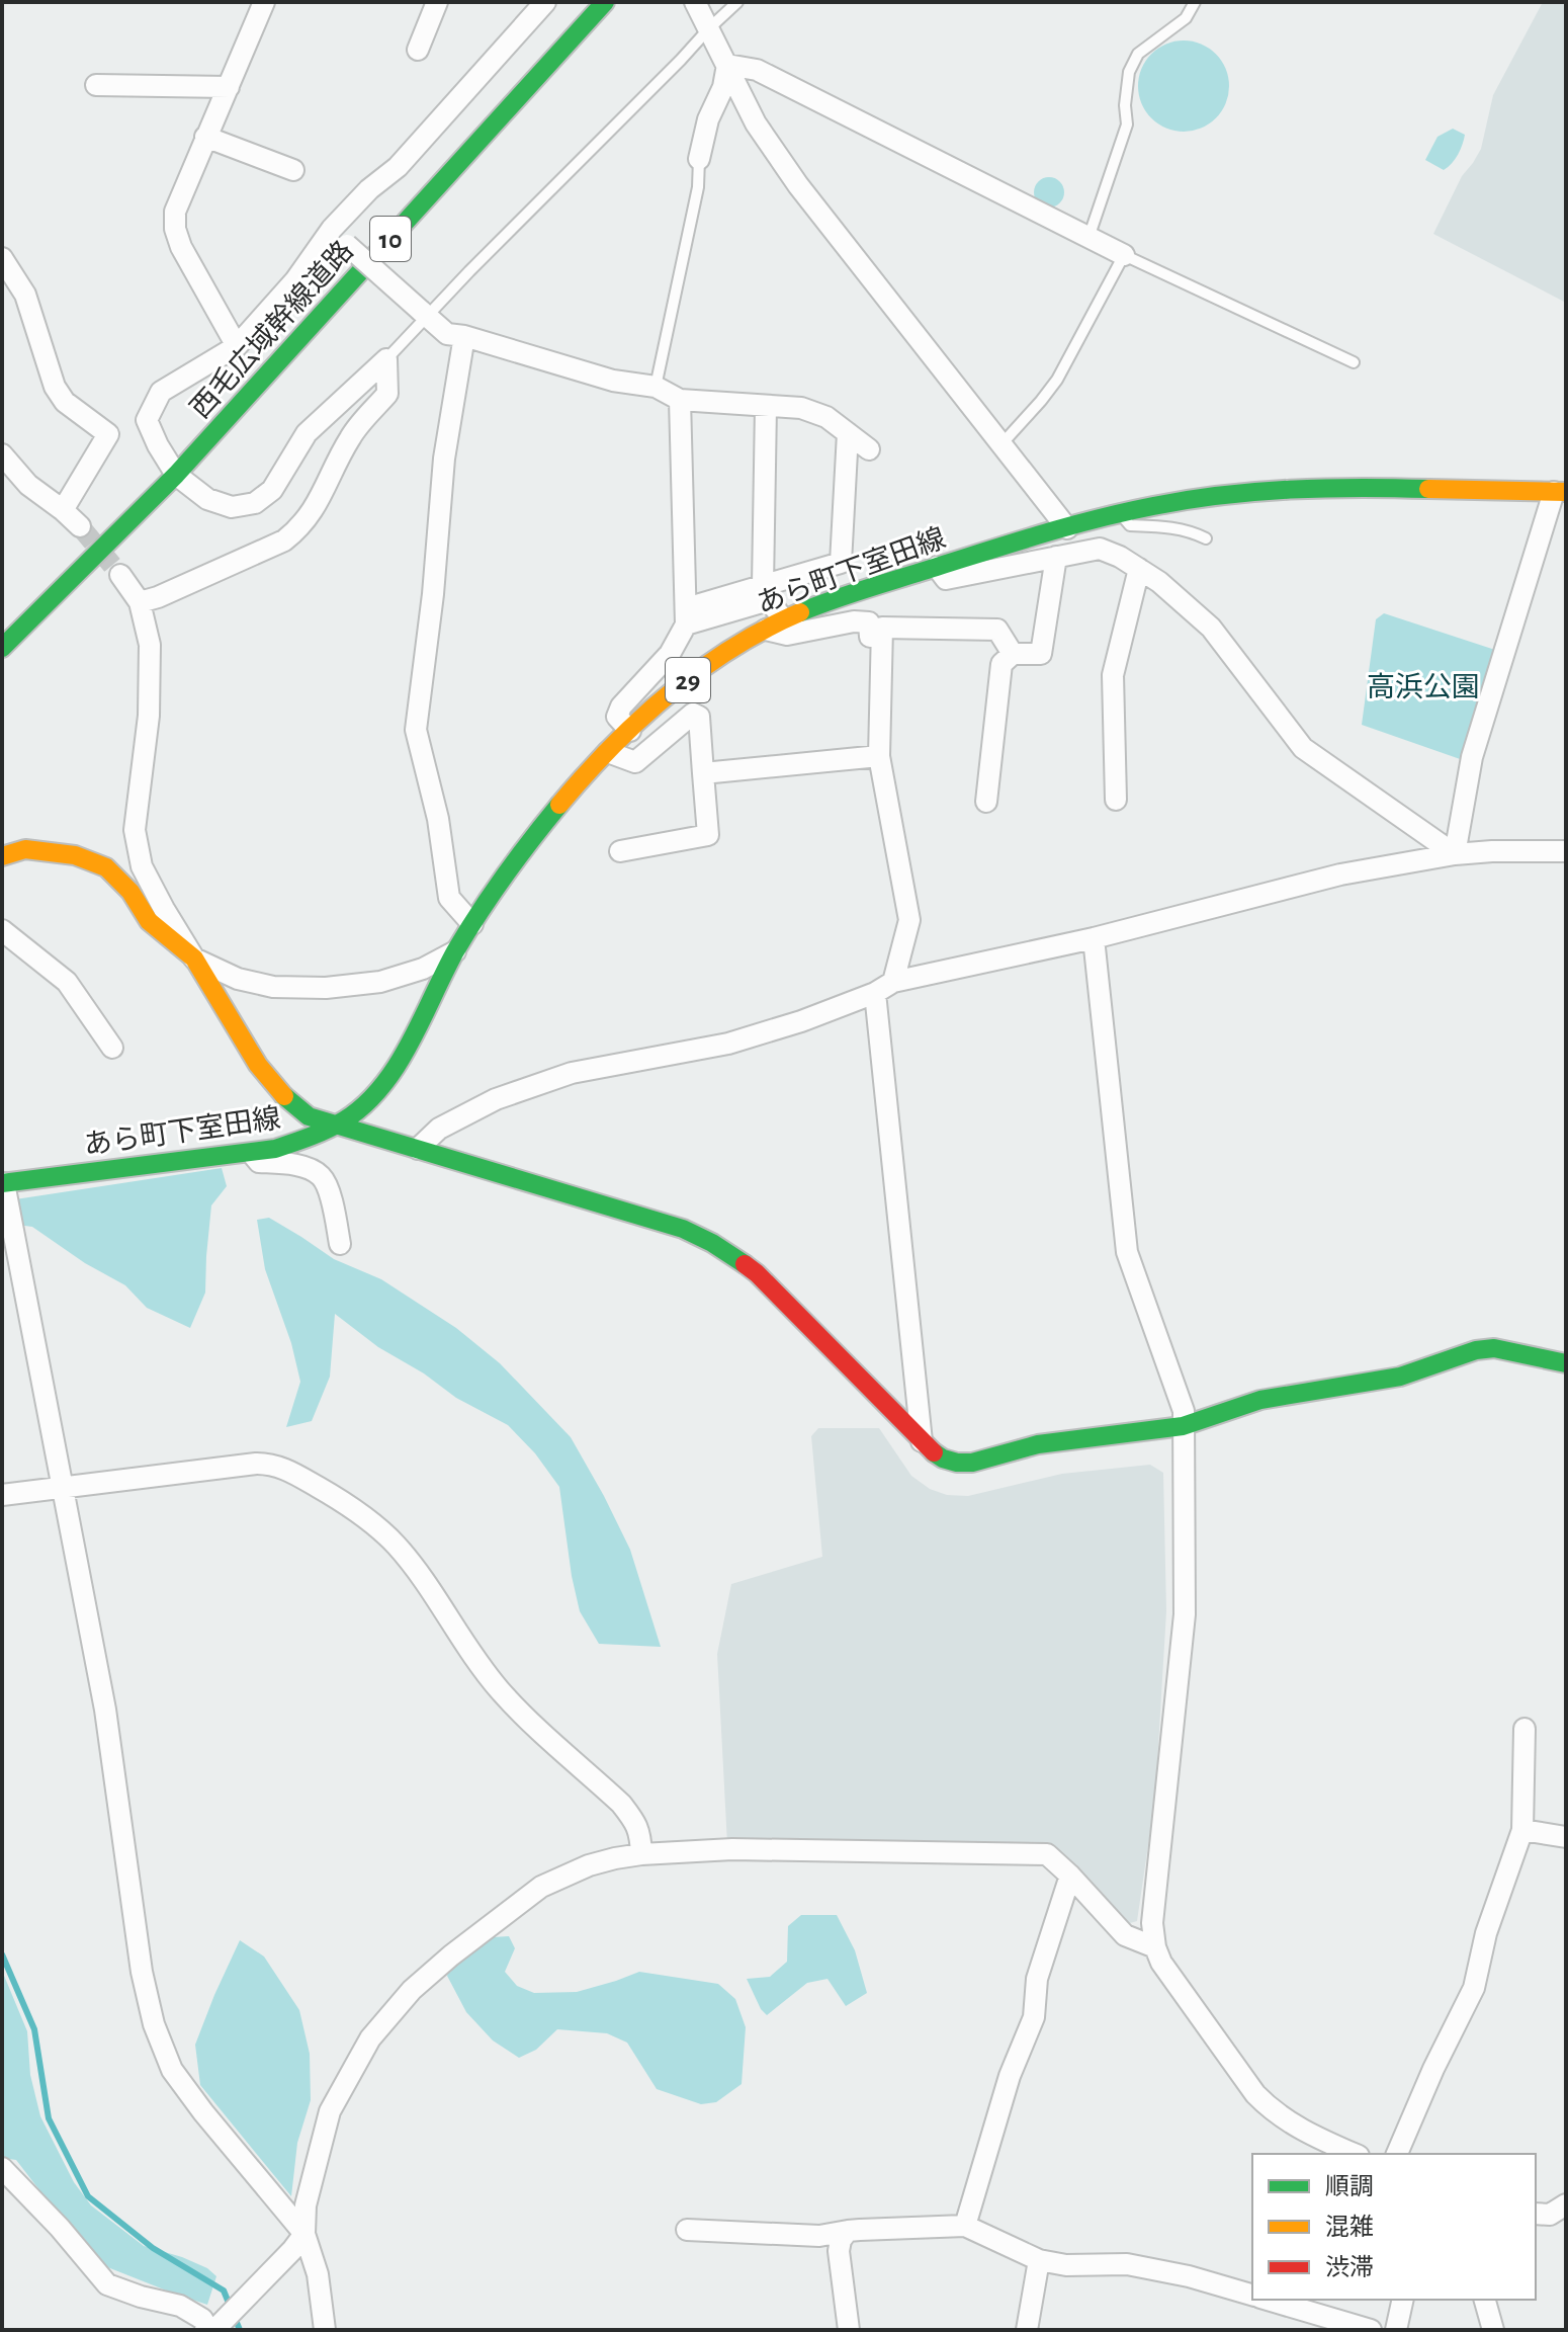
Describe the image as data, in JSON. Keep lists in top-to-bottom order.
{
  "streets": {
    "main road": [
      "10",
      "西毛広域幹線道路",
      "あら町下室田線",
      "29"
    ]
  },
  "parks": ["高浜公園"],
  "legend": ["順調", "混雑", "渋滞"]
}
